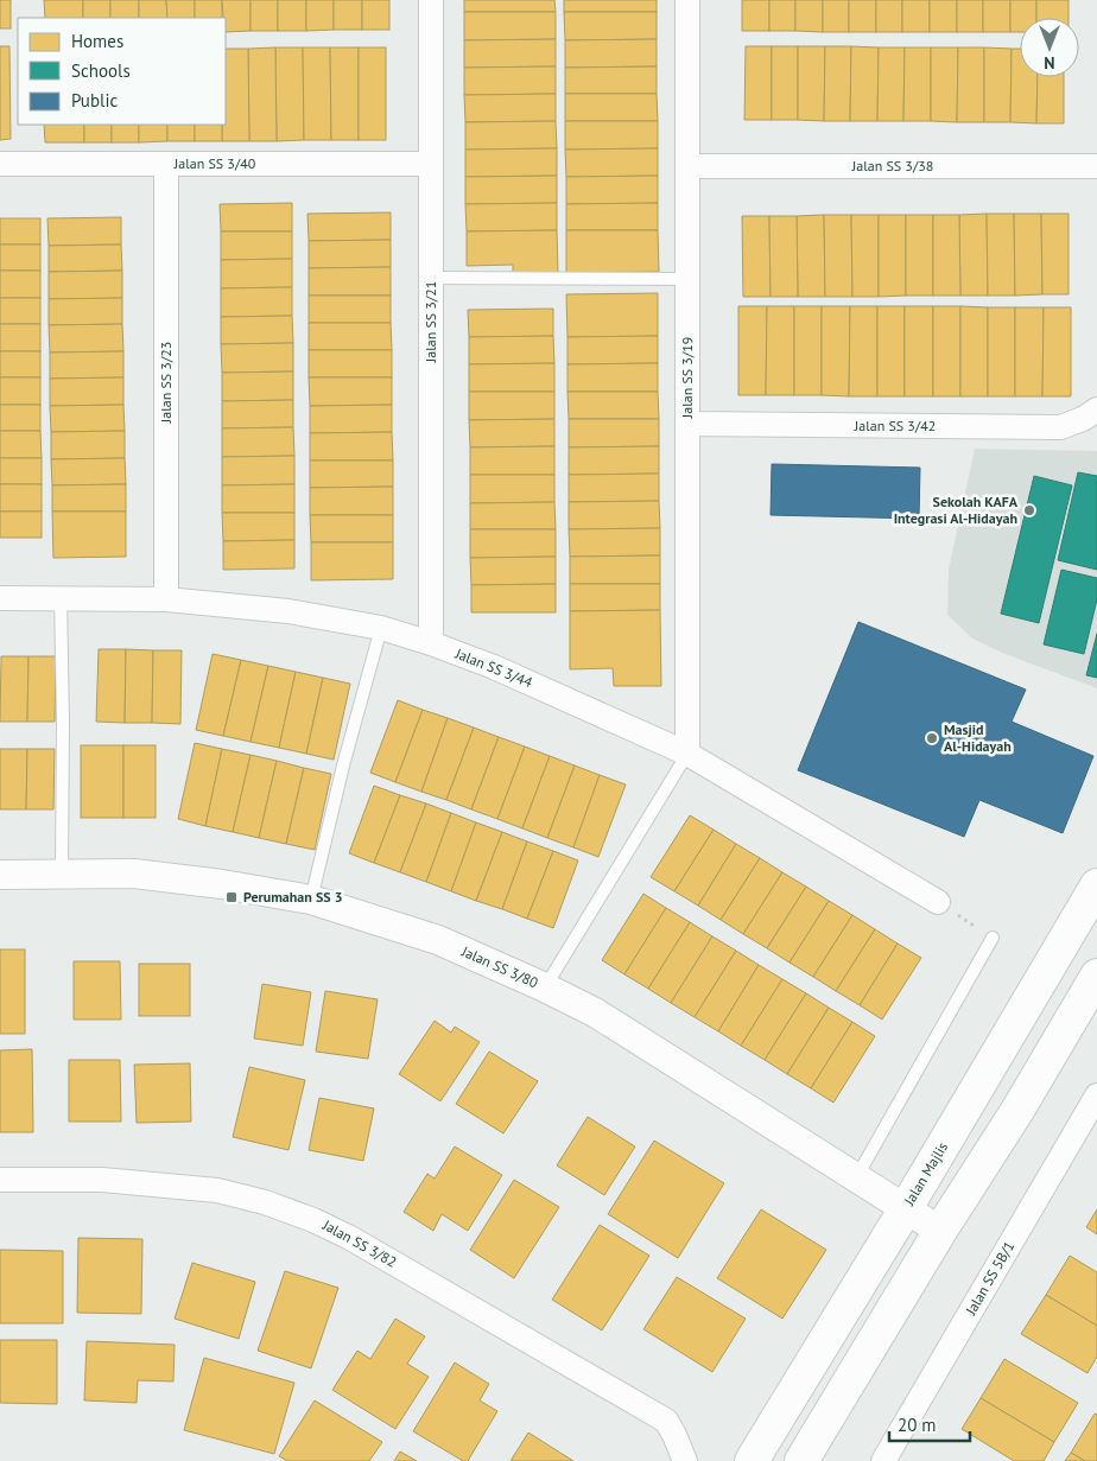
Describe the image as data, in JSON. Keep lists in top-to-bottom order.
{
  "streets": {
    "main road": ["Jalan Majlis"],
    "street": [
      "Jalan SS 3/40",
      "Jalan SS 3/38",
      "Jalan SS 3/21",
      "Jalan SS 3/19",
      "Jalan SS 3/23",
      "Jalan SS 3/42",
      "Jalan SS 3/44",
      "Jalan SS 3/80",
      "Jalan SS 3/82",
      "Jalan SS 5B/1"
    ]
  },
  "crossings": [
    ["Jalan SS 3/40", "Jalan SS 3/21"],
    ["Jalan SS 3/40", "Jalan SS 3/23"],
    ["Jalan SS 3/38", "Jalan SS 3/19"],
    ["Jalan SS 3/21", "Jalan SS 3/44"],
    ["Jalan SS 3/19", "Jalan SS 3/42"],
    ["Jalan SS 3/19", "Jalan SS 3/44"],
    ["Jalan SS 3/23", "Jalan SS 3/44"],
    ["Jalan SS 3/80", "Jalan Majlis"]
  ],
  "places": {
    "other": ["Sekolah KAFA Integrasi Al-Hidayah", "Masjid Al-Hidayah"],
    "transit": ["Perumahan SS 3"]
  },
  "legend": ["Homes", "Schools", "Public"],
  "scale_bar": "20 m",
  "north": "bottom"
}
